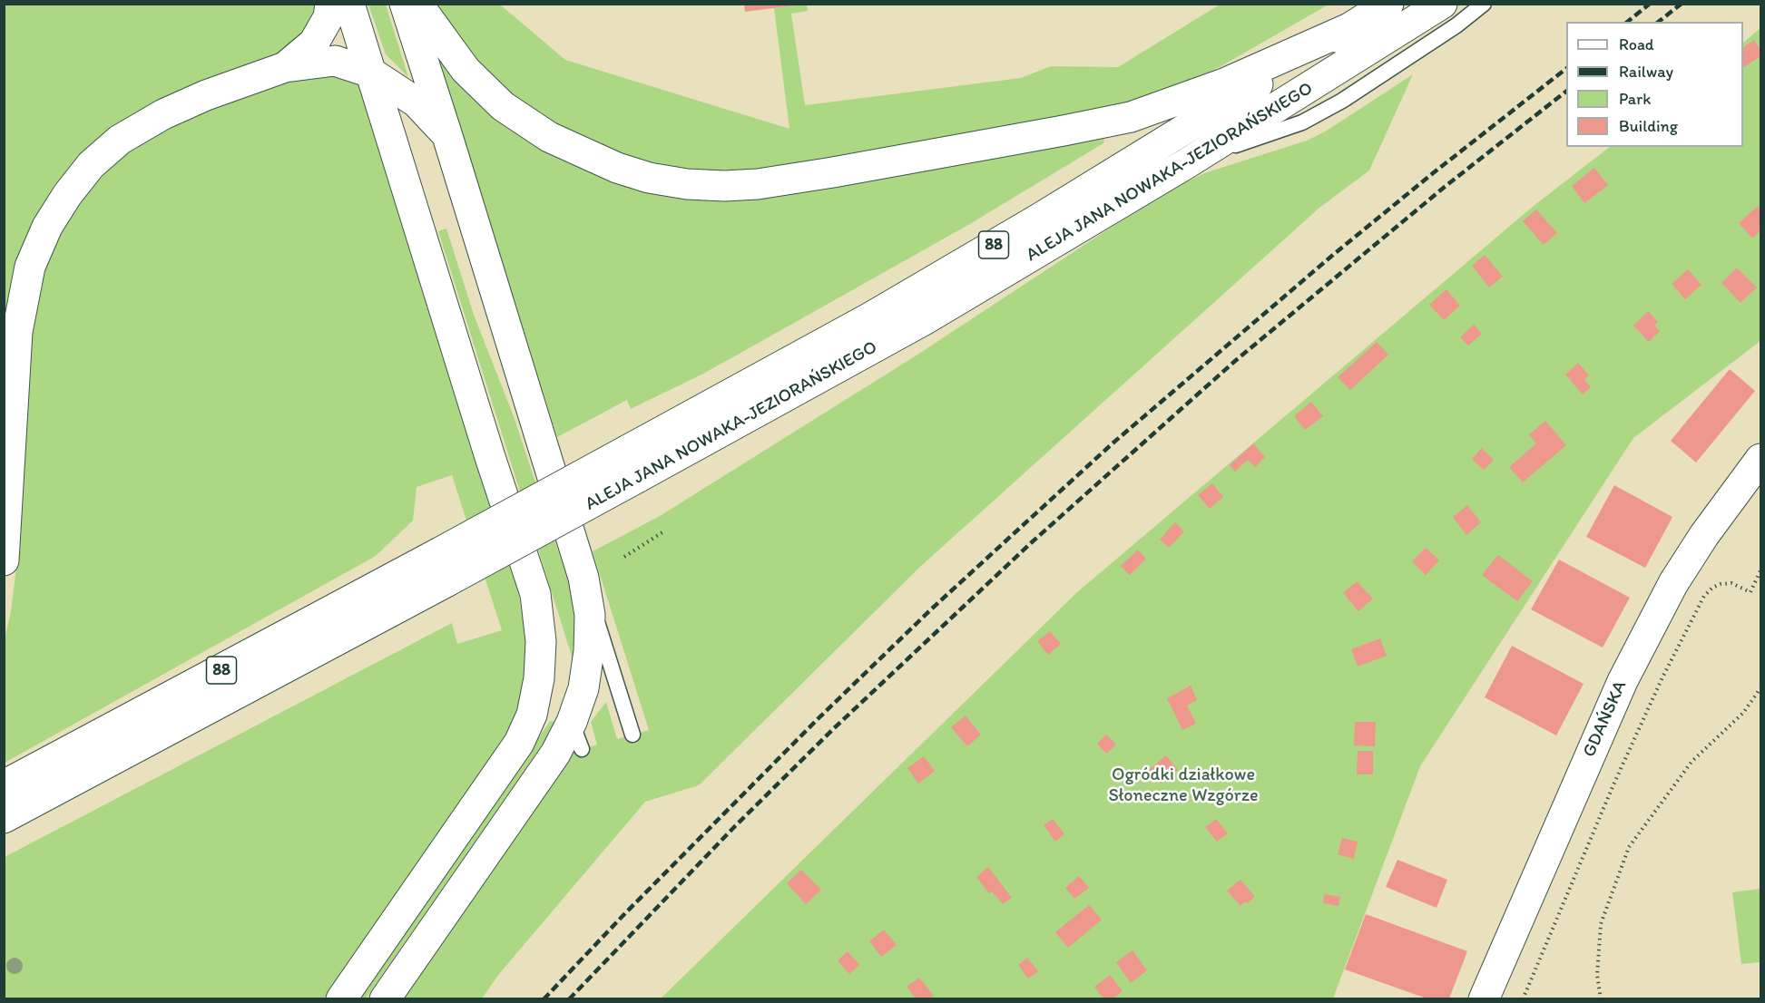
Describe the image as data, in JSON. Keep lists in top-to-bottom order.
{
  "streets": {
    "main road": ["ALEJA JANA NOWAKA-JEZIORAŃSKIEGO", "88", "GDAŃSKA"]
  },
  "parks": ["Ogródki działkowe Słoneczne Wzgórze"],
  "legend": [
    "Road",
    "Railway",
    "Park",
    "Building"
  ]
}
